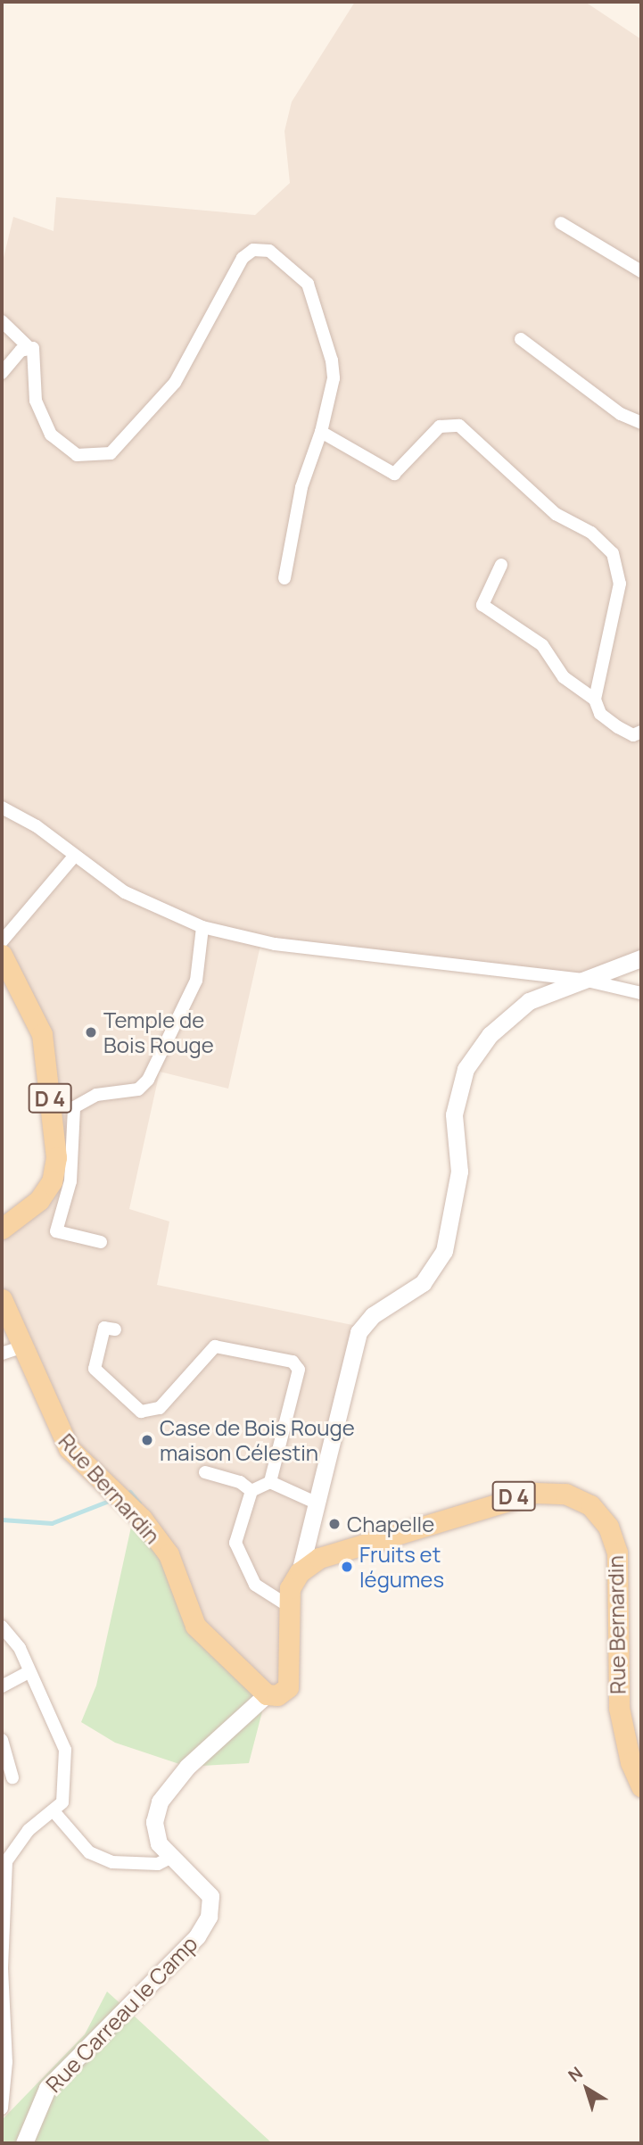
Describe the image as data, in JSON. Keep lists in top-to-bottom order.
{
  "streets": {
    "main road": ["D 4", "Rue Bernardin"],
    "street": ["Rue Carreau le Camp"]
  },
  "places": [
    "Temple de Bois Rouge",
    "Case de Bois Rouge maison Célestin",
    "Chapelle",
    "Fruits et légumes"
  ],
  "north": "top left"
}
